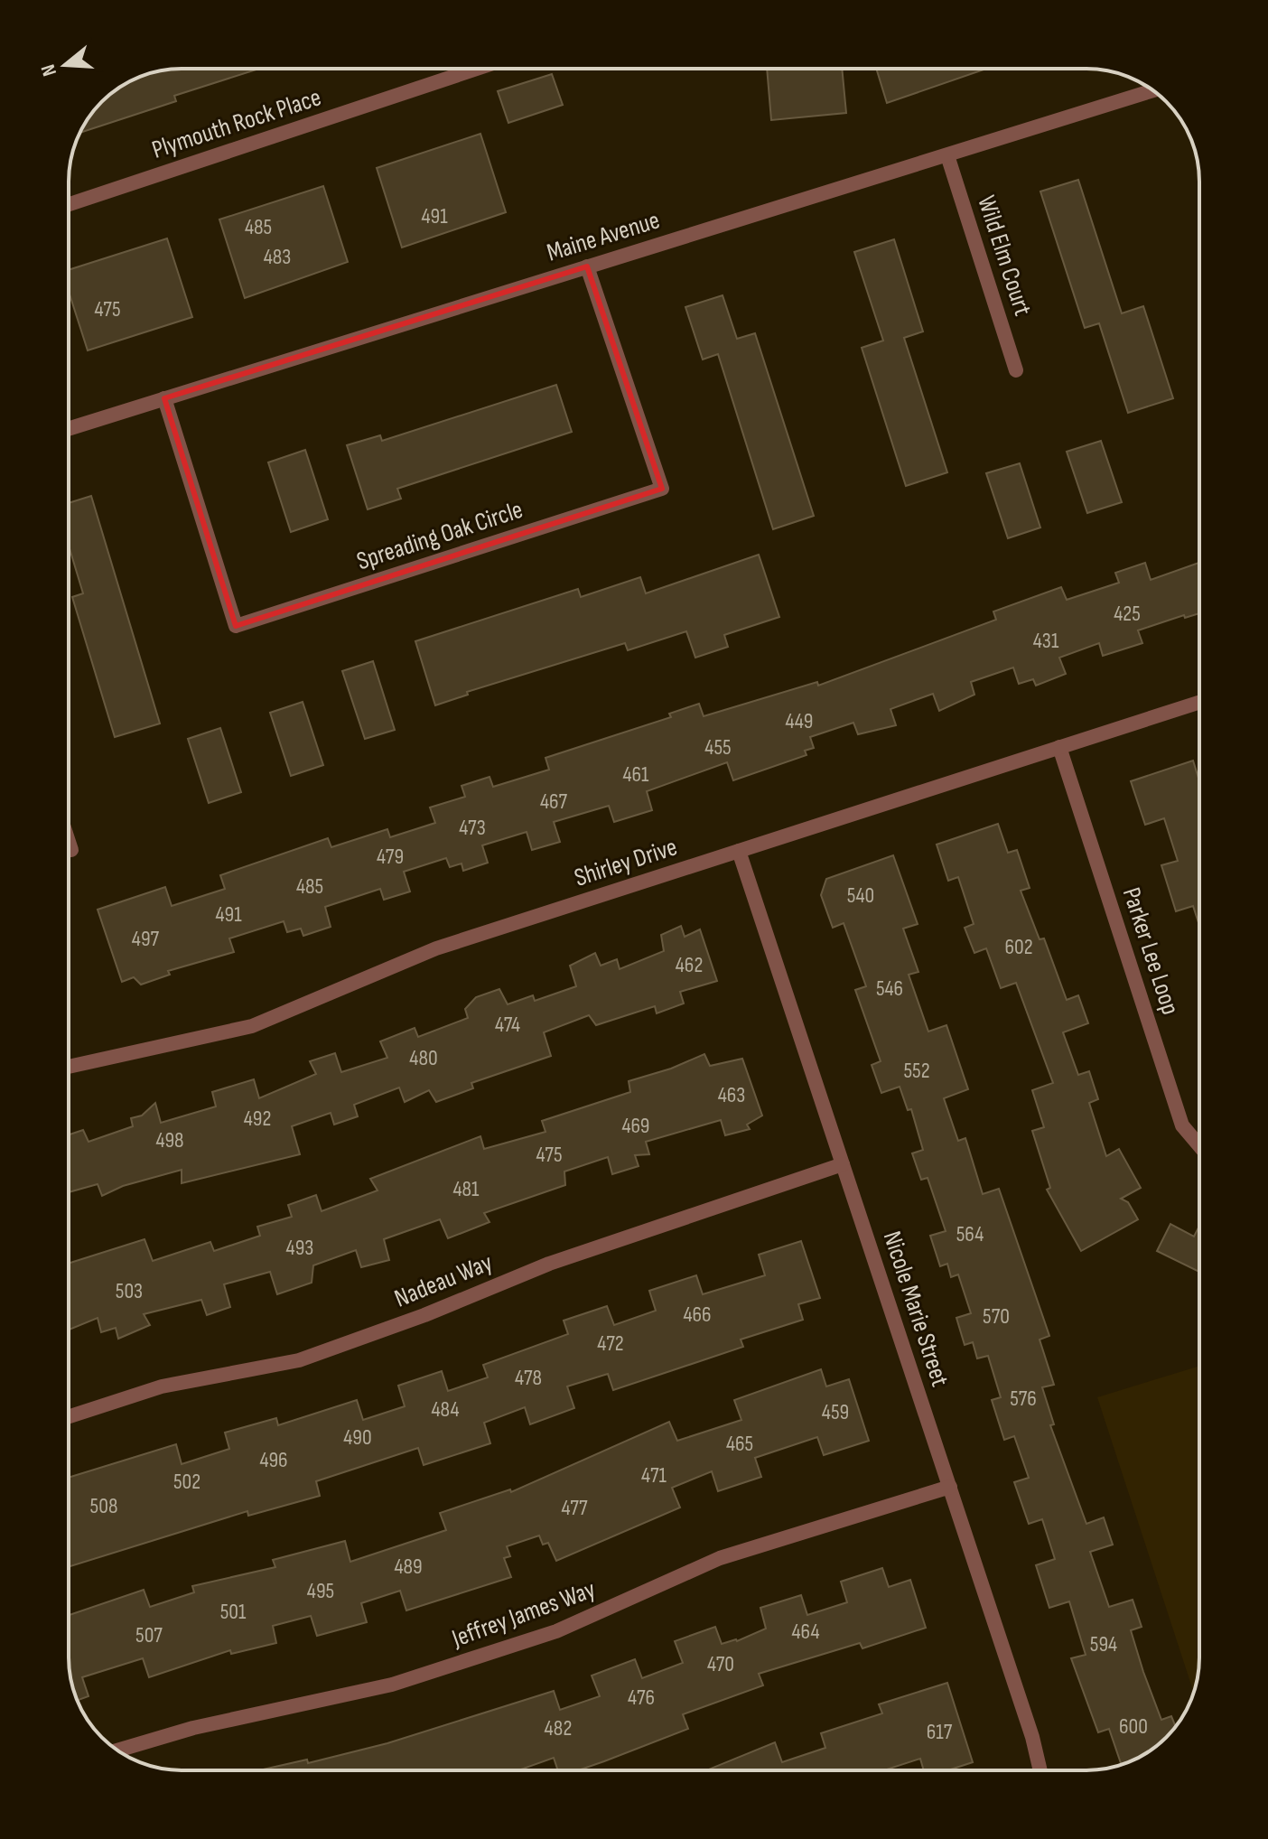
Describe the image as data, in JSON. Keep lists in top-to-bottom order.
{
  "streets": {
    "street": [
      "Plymouth Rock Place",
      "Maine Avenue",
      "Wild Elm Court",
      "Spreading Oak Circle",
      "Shirley Drive",
      "Parker Lee Loop",
      "Nadeau Way",
      "Nicole Marie Street",
      "Jeffrey James Way"
    ]
  },
  "crossings": [
    ["Maine Avenue", "Wild Elm Court"],
    ["Maine Avenue", "Spreading Oak Circle"],
    ["Shirley Drive", "Parker Lee Loop"],
    ["Shirley Drive", "Nicole Marie Street"],
    ["Nadeau Way", "Nicole Marie Street"],
    ["Nicole Marie Street", "Jeffrey James Way"]
  ],
  "house_numbers": [
    "491",
    "485",
    "483",
    "475",
    "425",
    "431",
    "449",
    "455",
    "461",
    "467",
    "473",
    "479",
    "485",
    "540",
    "491",
    "497",
    "602",
    "462",
    "546",
    "474",
    "480",
    "552",
    "463",
    "492",
    "469",
    "498",
    "475",
    "481",
    "564",
    "493",
    "503",
    "466",
    "570",
    "472",
    "478",
    "576",
    "484",
    "459",
    "490",
    "465",
    "496",
    "471",
    "502",
    "508",
    "477",
    "489",
    "495",
    "501",
    "464",
    "507",
    "594",
    "470",
    "476",
    "600",
    "482",
    "617"
  ],
  "north": "left"
}
